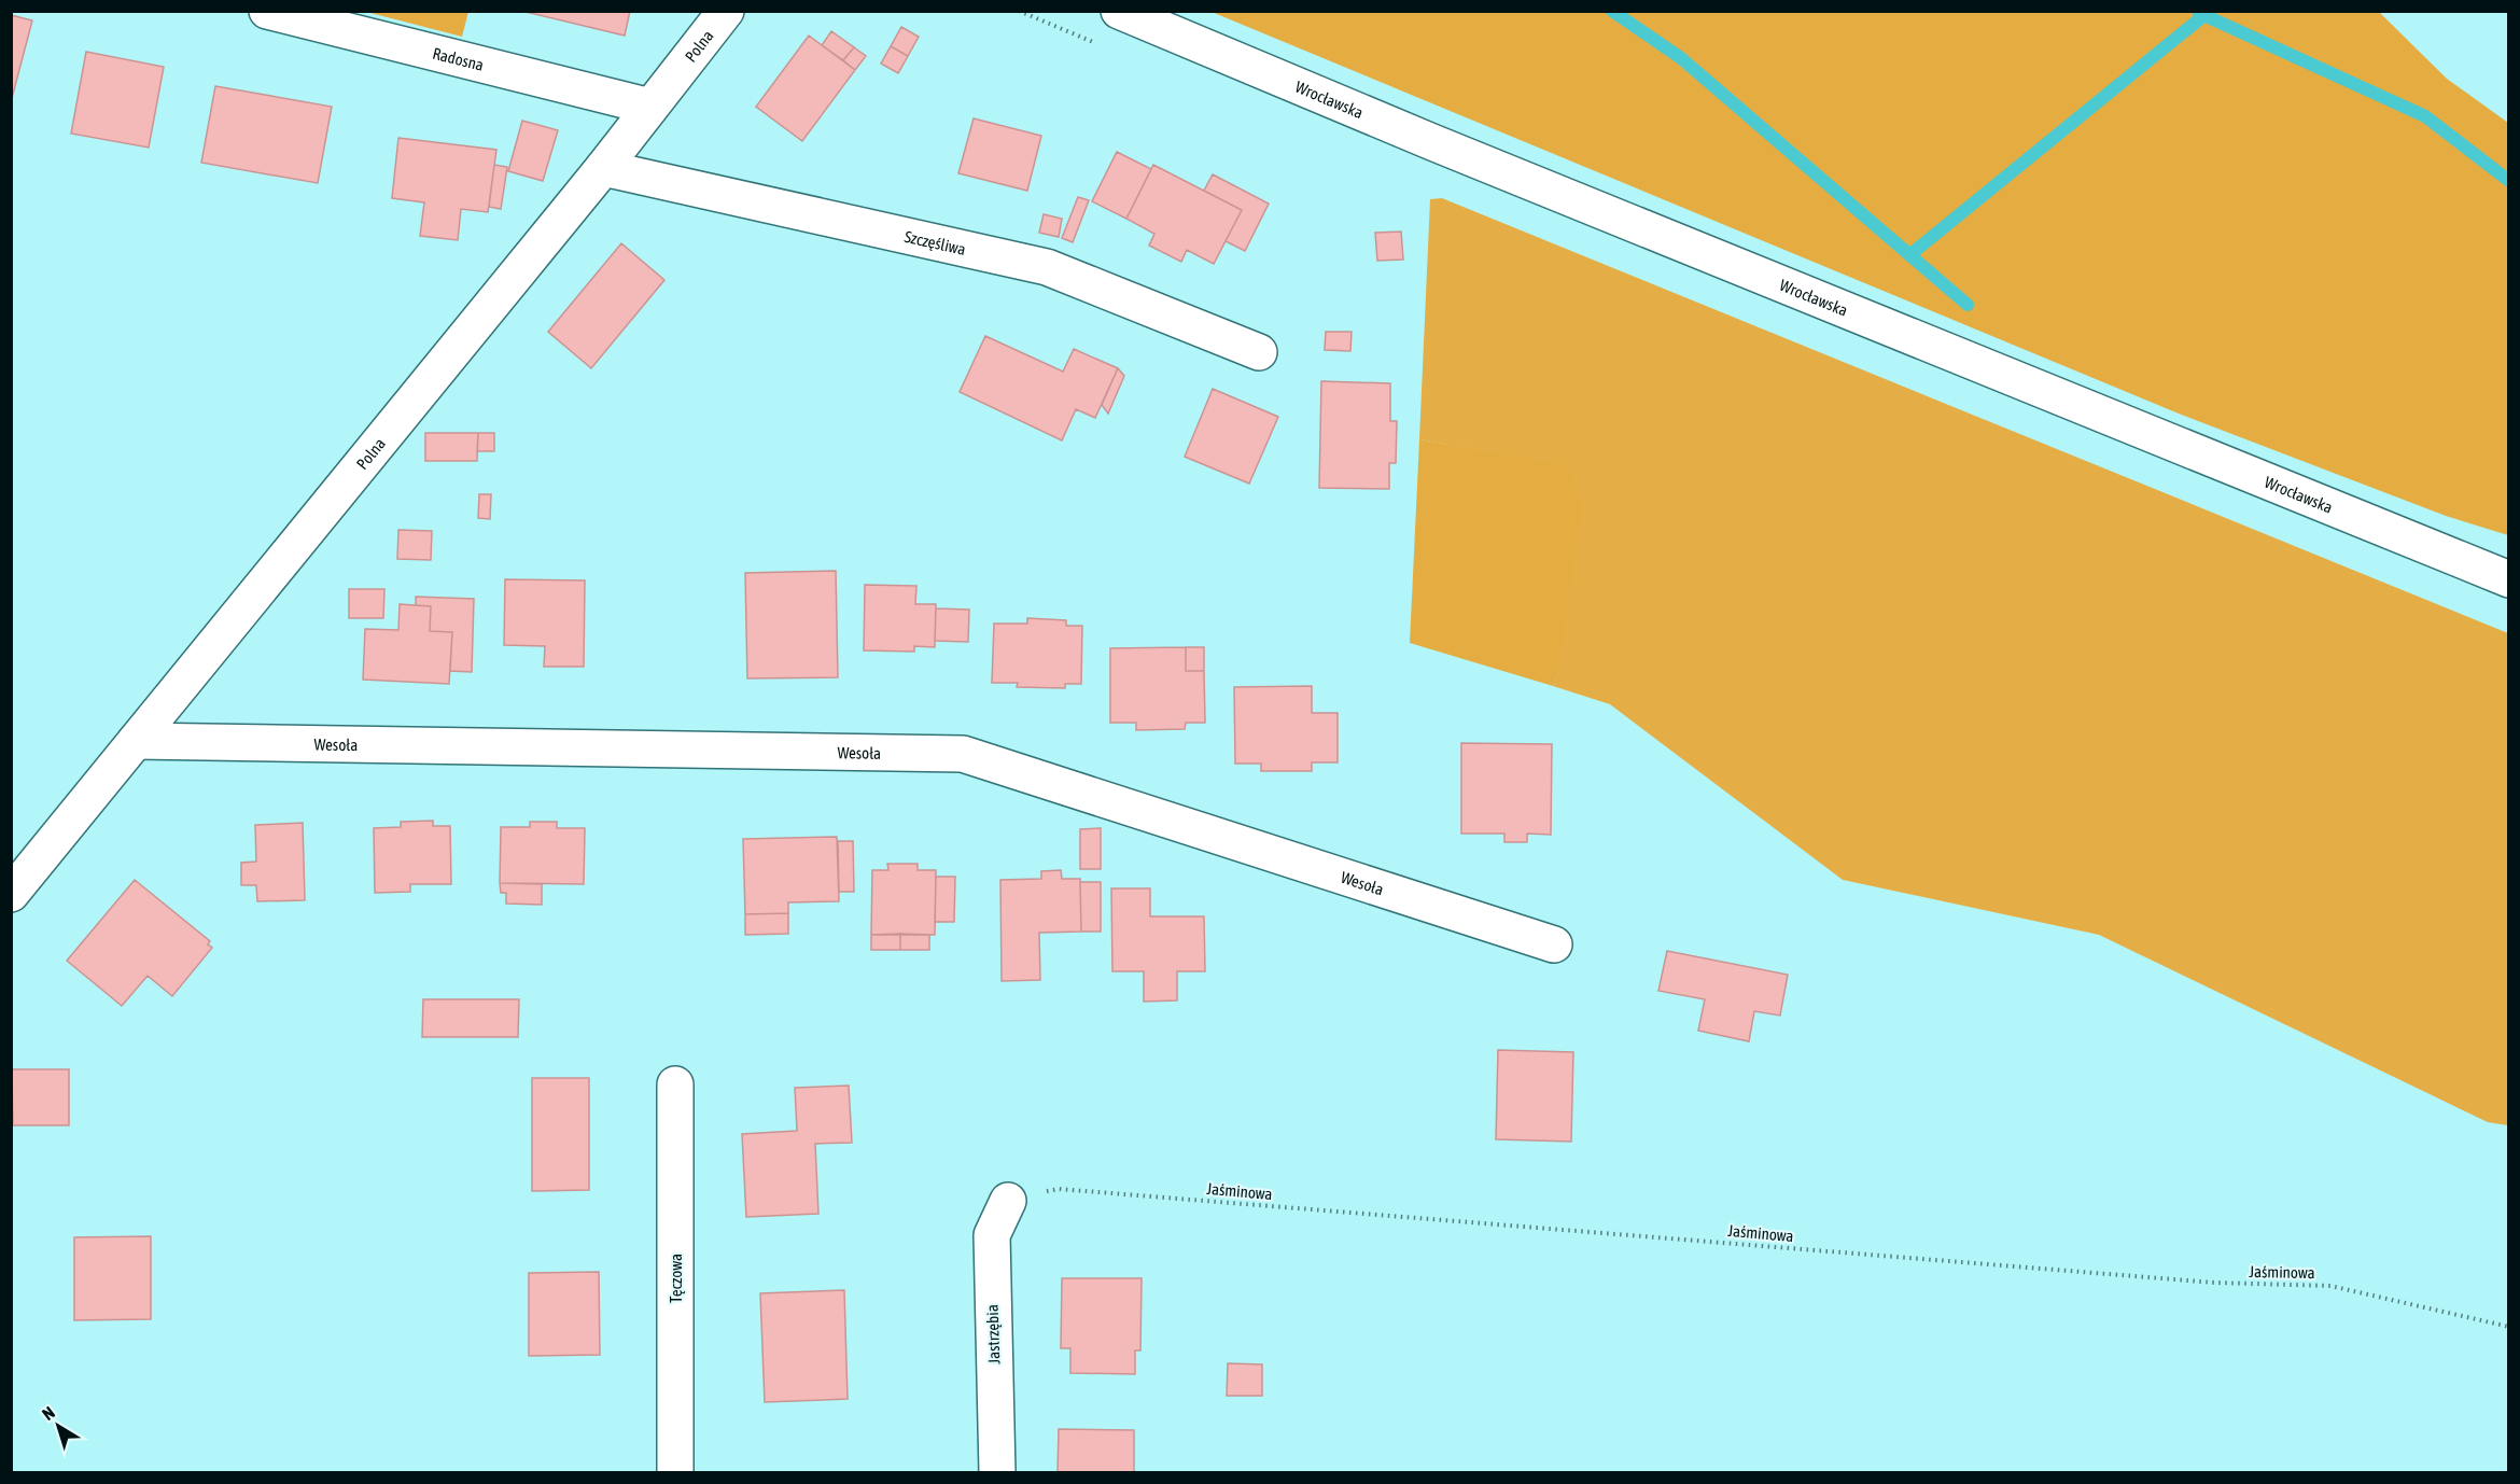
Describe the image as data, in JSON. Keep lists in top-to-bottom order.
{
  "streets": {
    "street": [
      "Polna",
      "Radosna",
      "Wrocławska",
      "Szczęśliwa",
      "Wesoła",
      "Tęczowa",
      "Jastrzębia"
    ],
    "path": ["Jaśminowa"]
  },
  "crossings": [
    ["Polna", "Radosna"],
    ["Polna", "Szczęśliwa"],
    ["Polna", "Wesoła"],
    ["Jaśminowa", "Jastrzębia"]
  ],
  "north": "top left"
}
